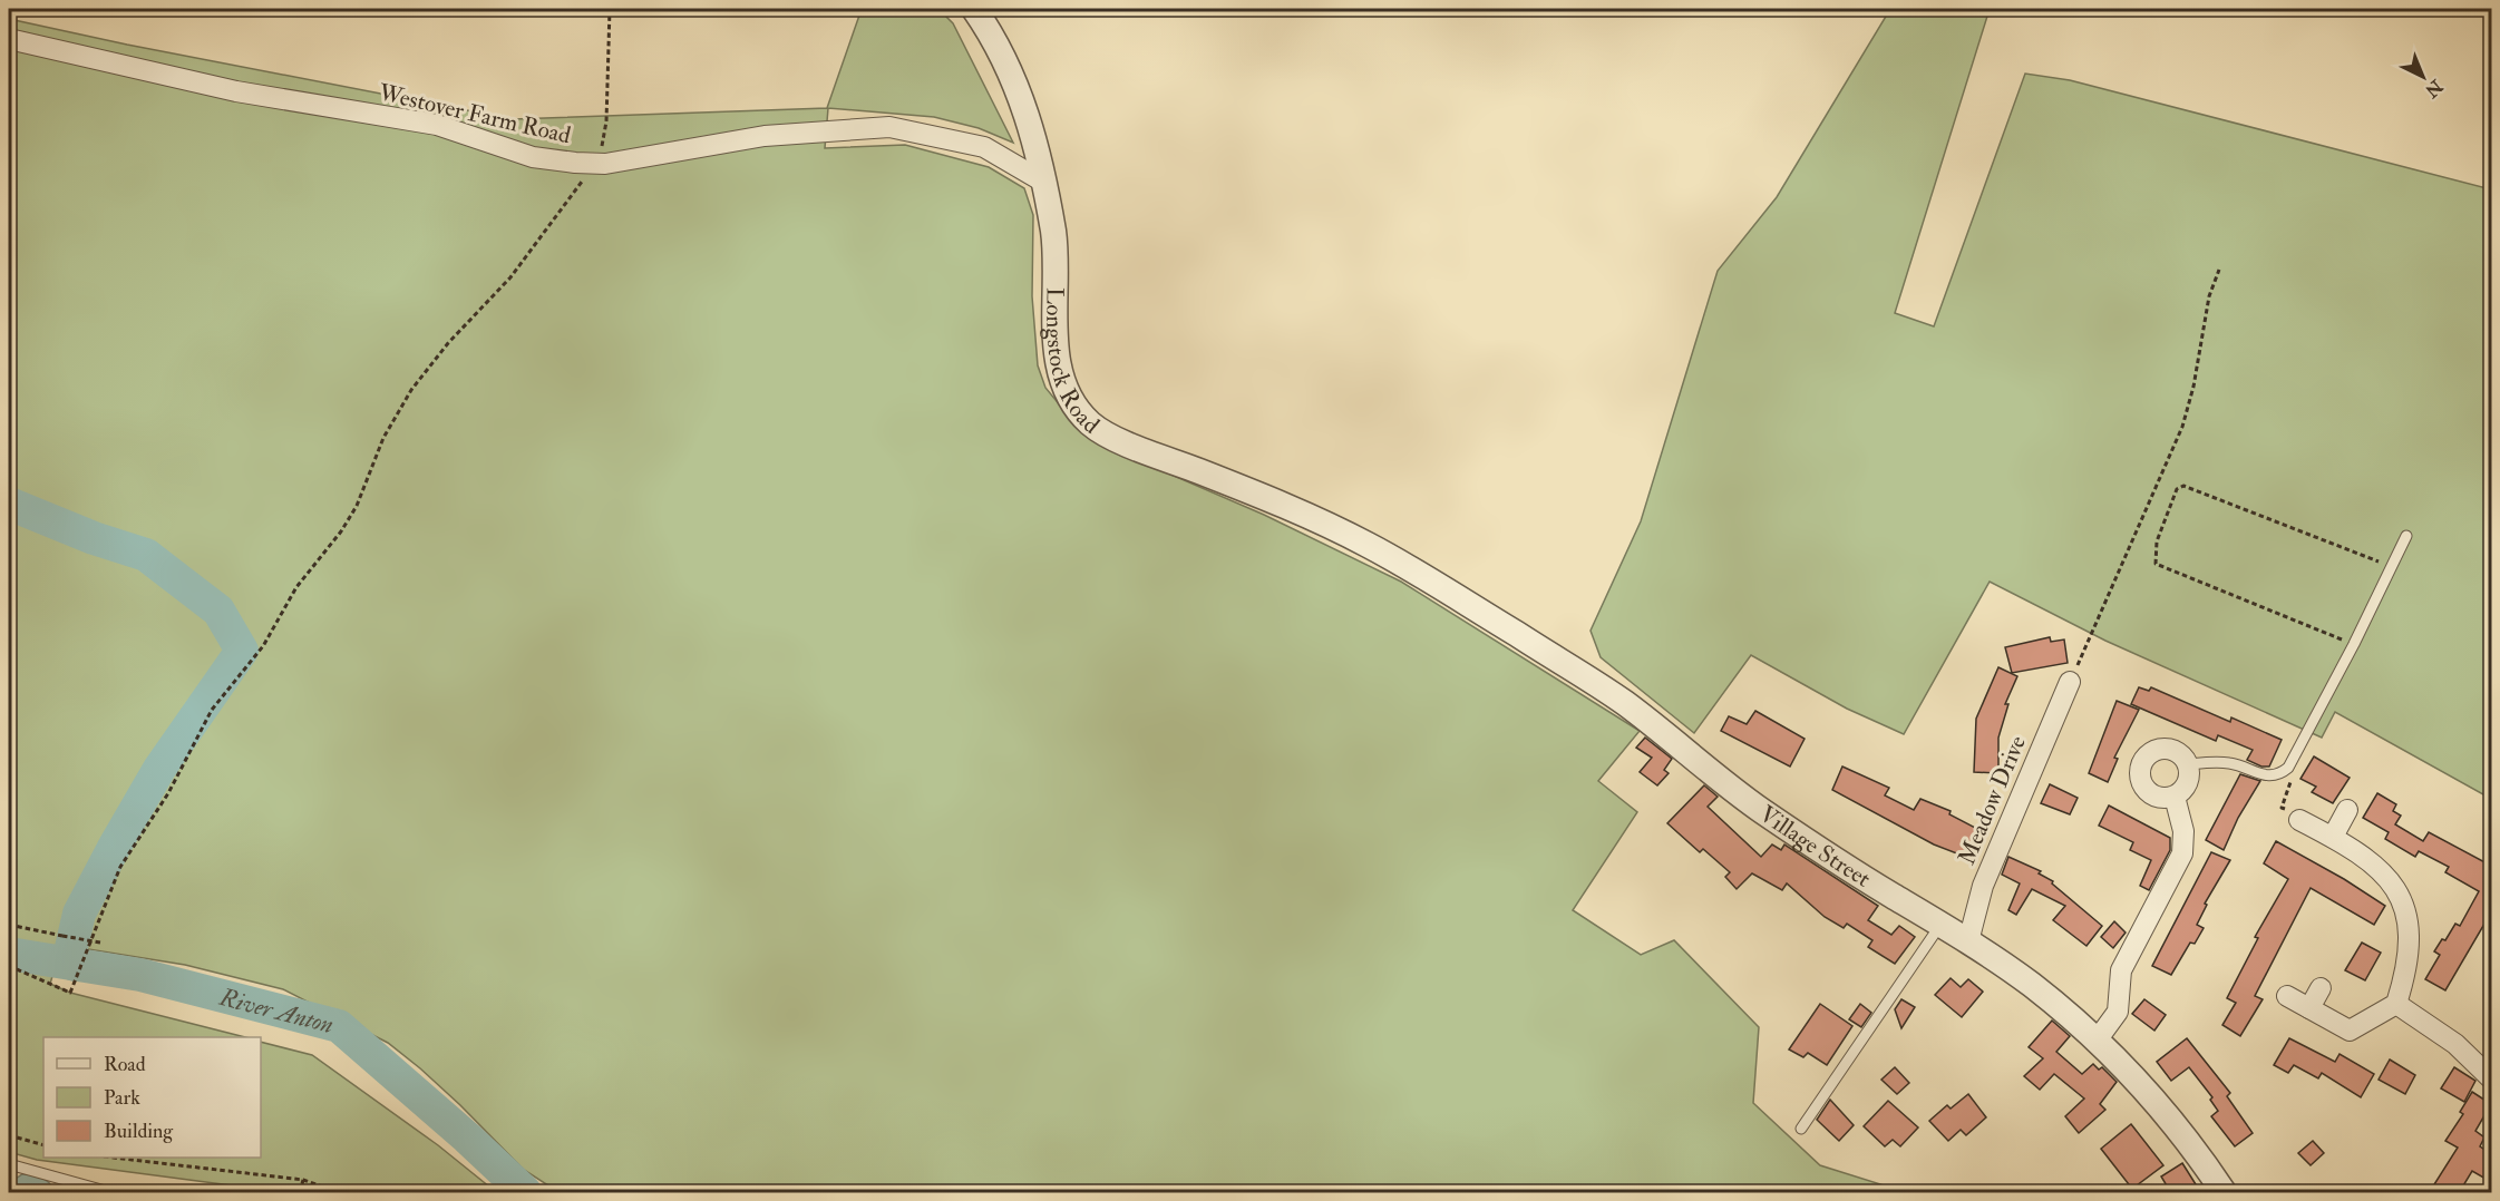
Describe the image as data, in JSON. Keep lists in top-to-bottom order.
{
  "streets": {
    "street": [
      "Westover Farm Road",
      "Longstock Road",
      "Meadow Drive",
      "Village Street"
    ]
  },
  "crossings": [
    ["Westover Farm Road", "Longstock Road"],
    ["Longstock Road", "Village Street"],
    ["Meadow Drive", "Village Street"]
  ],
  "water": ["River Anton"],
  "legend": ["Road", "Park", "Building"],
  "north": "bottom right"
}
